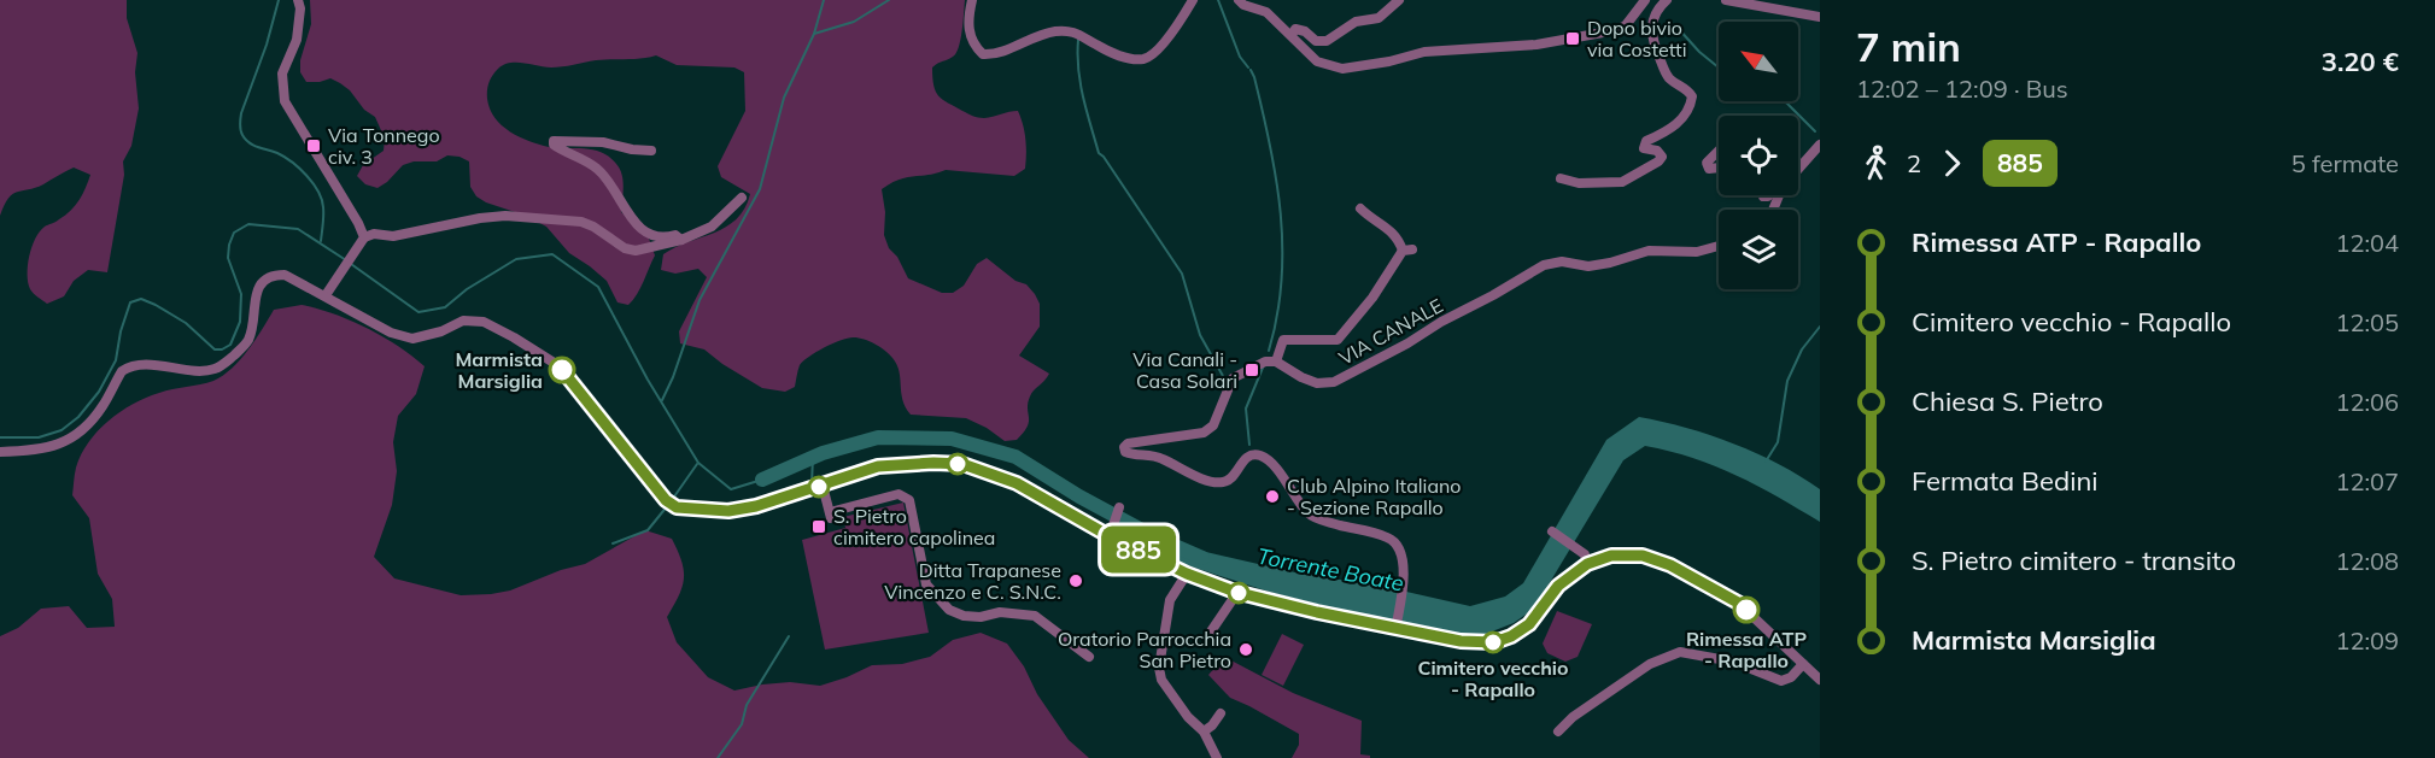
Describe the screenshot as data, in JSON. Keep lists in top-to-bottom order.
{
  "streets": {
    "street": ["VIA CANALE"]
  },
  "water": ["Torrente Boate"],
  "places": {
    "transit": [
      "Dopo bivio via Costetti",
      "Via Tonnego civ. 3",
      "Via Canali - Casa Solari",
      "S. Pietro cimitero capolinea"
    ],
    "other": [
      "Marmista Marsiglia",
      "Club Alpino Italiano - Sezione Rapallo",
      "Ditta Trapanese Vincenzo e C. S.N.C.",
      "Rimessa ATP - Rapallo",
      "Cimitero vecchio - Rapallo",
      "Oratorio Parrocchia San Pietro"
    ]
  },
  "lines": ["bus line 885"],
  "north": "top left",
  "page": {
    "on_map": "885",
    "heading": ["7 min", "12:02 – 12:09 · Bus", "3.20 €"],
    "legs": ["2", "885", "5 fermate"],
    "list": [
      {
        "name": "Rimessa ATP - Rapallo",
        "value": "12:04"
      },
      {
        "name": "Cimitero vecchio - Rapallo",
        "value": "12:05"
      },
      {
        "name": "Chiesa S. Pietro",
        "value": "12:06"
      },
      {
        "name": "Fermata Bedini",
        "value": "12:07"
      },
      {
        "name": "S. Pietro cimitero - transito",
        "value": "12:08"
      },
      {
        "name": "Marmista Marsiglia",
        "value": "12:09"
      }
    ]
  }
}
